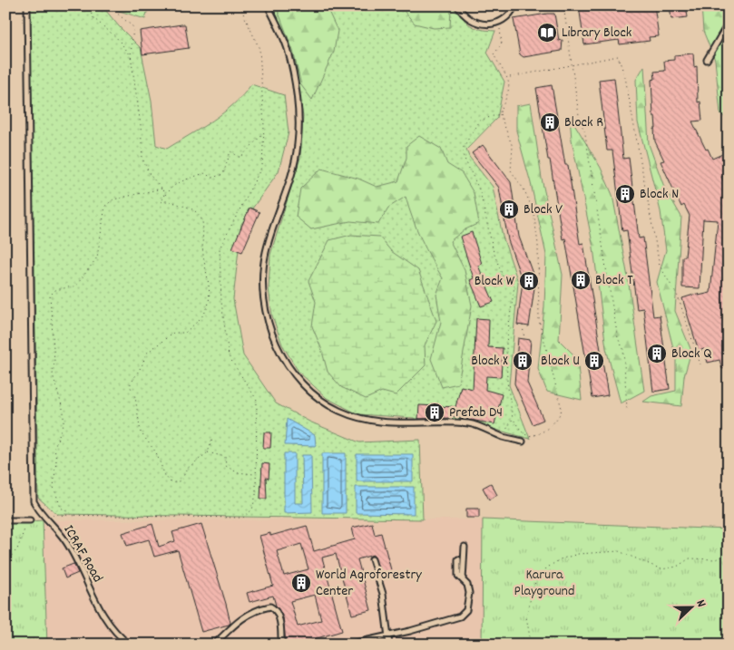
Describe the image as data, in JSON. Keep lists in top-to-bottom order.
{
  "streets": {
    "lane": ["ICRAF Road"]
  },
  "parks": ["Karura Playground"],
  "places": {
    "library": ["Library Block"],
    "building": [
      "Block R",
      "Block N",
      "Block V",
      "Block T",
      "Block W",
      "Block Q",
      "Block X",
      "Block U",
      "Prefab D4",
      "World Agroforestry Center"
    ]
  },
  "north": "right"
}
